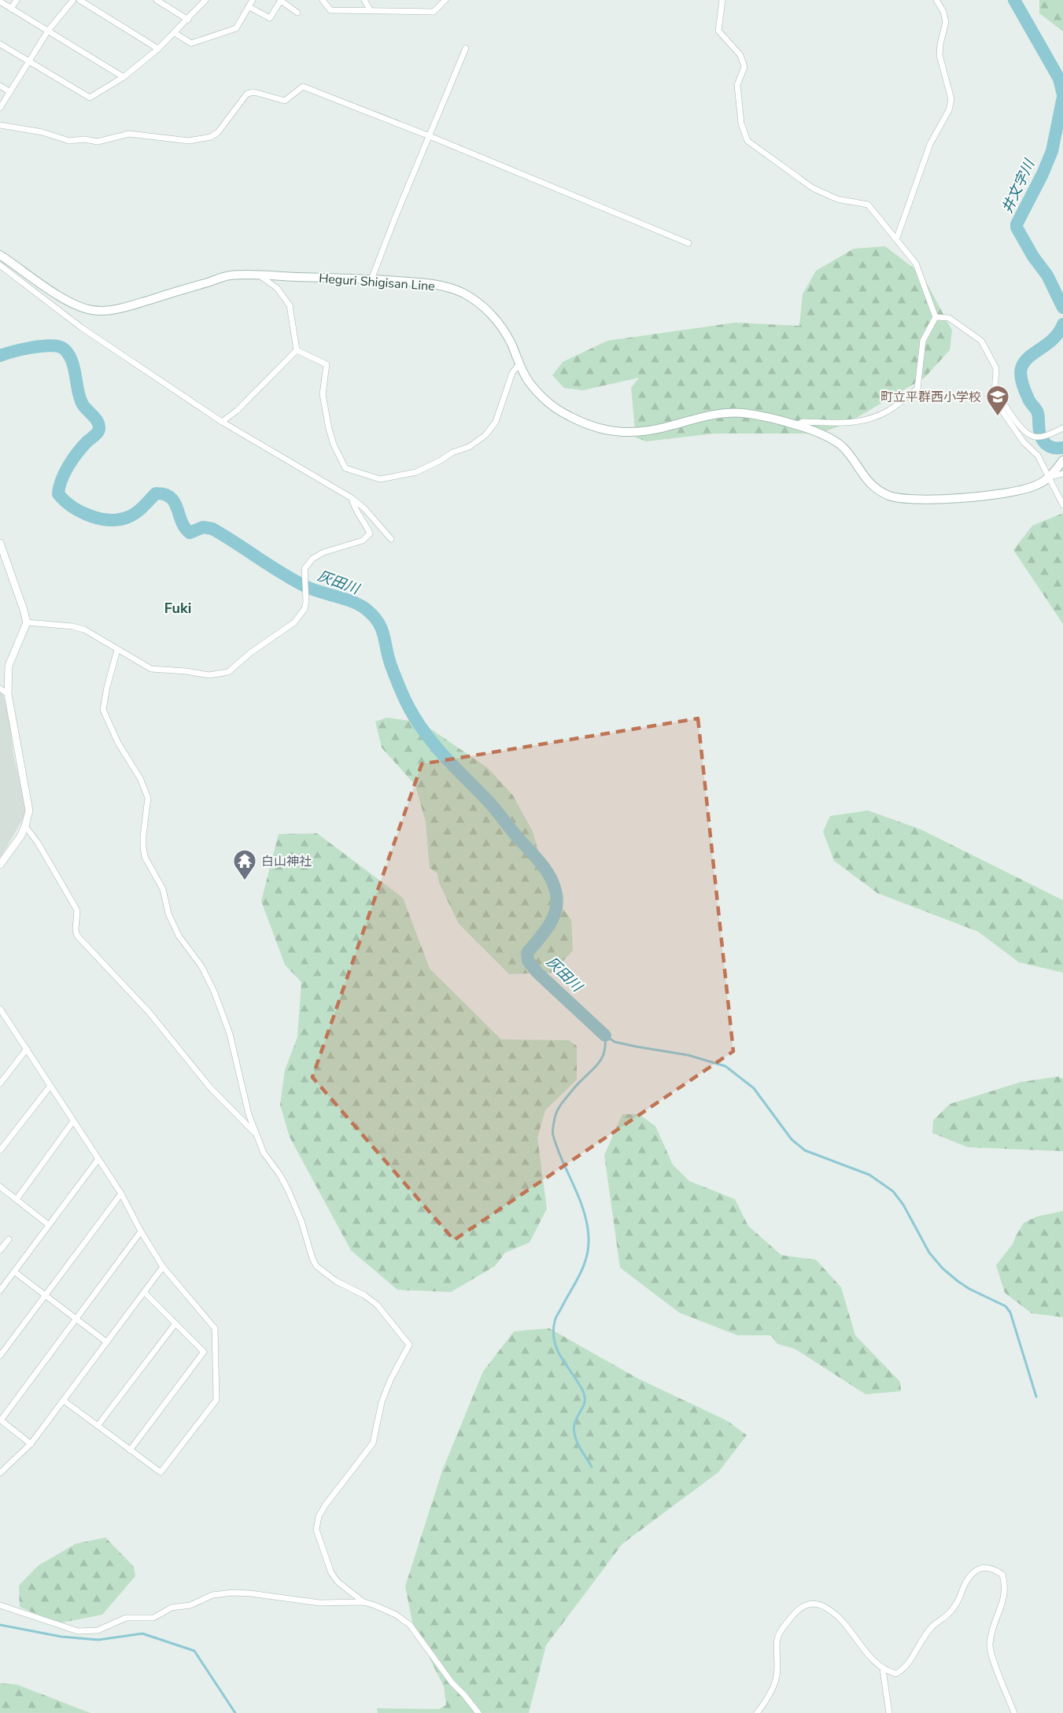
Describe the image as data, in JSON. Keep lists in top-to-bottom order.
{
  "streets": {
    "main road": ["Heguri Shigisan Line"]
  },
  "districts": ["Fuki"],
  "water": ["井文字川", "灰田川"],
  "places": {
    "school or university": ["町立平群西小学校"],
    "temple": ["白山神社"]
  }
}
